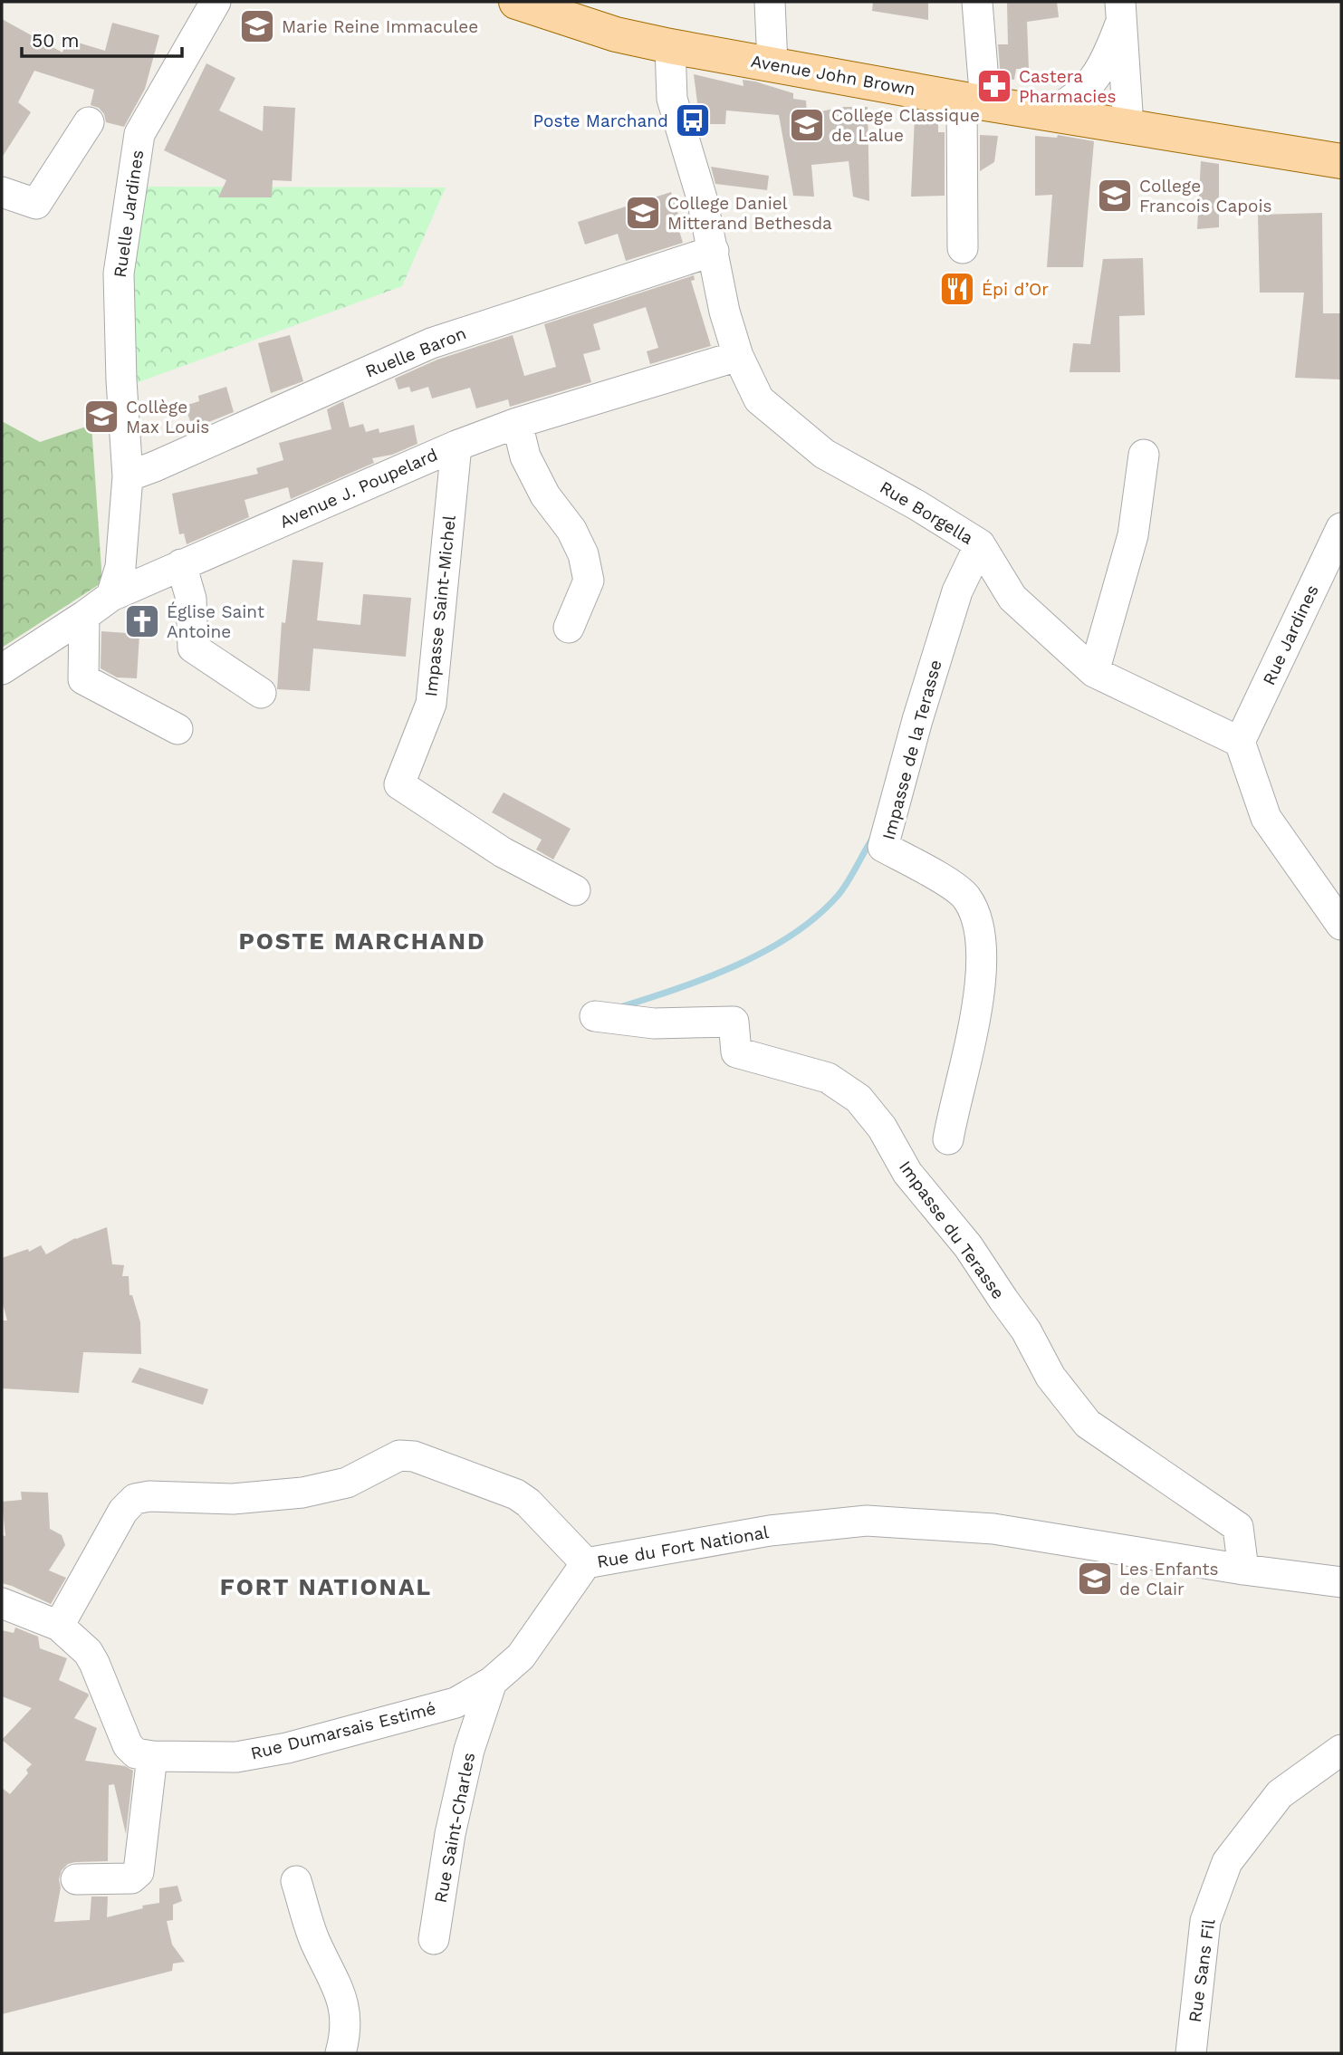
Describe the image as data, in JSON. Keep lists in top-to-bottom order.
{
  "streets": {
    "main road": ["Avenue John Brown"],
    "street": [
      "Ruelle Jardines",
      "Ruelle Baron",
      "Avenue J. Poupelard",
      "Rue Borgella",
      "Impasse Saint-Michel",
      "Rue Jardines",
      "Impasse de la Terasse",
      "Impasse du Terasse",
      "Rue du Fort National",
      "Rue Dumarsais Estimé",
      "Rue Saint-Charles",
      "Rue Sans Fil"
    ]
  },
  "crossings": [
    ["Avenue John Brown", "Rue Borgella"],
    ["Ruelle Jardines", "Ruelle Baron"],
    ["Ruelle Jardines", "Avenue J. Poupelard"],
    ["Ruelle Baron", "Rue Borgella"],
    ["Avenue J. Poupelard", "Rue Borgella"],
    ["Avenue J. Poupelard", "Impasse Saint-Michel"],
    ["Rue Borgella", "Rue Jardines"],
    ["Rue Borgella", "Impasse de la Terasse"],
    ["Impasse du Terasse", "Rue du Fort National"],
    ["Rue du Fort National", "Rue Dumarsais Estimé"],
    ["Rue Dumarsais Estimé", "Rue Saint-Charles"]
  ],
  "districts": ["POSTE MARCHAND", "FORT NATIONAL"],
  "places": {
    "school or university": [
      "Marie Reine Immaculee",
      "College Classique de Lalue",
      "College Francois Capois",
      "College Daniel Mitterand Bethesda",
      "Collège Max Louis",
      "Les Enfants de Clair"
    ],
    "pharmacy": ["Castera Pharmacies"],
    "bus stop": ["Poste Marchand"],
    "restaurant": ["Épi d’Or"],
    "church": ["Église Saint Antoine"]
  },
  "scale_bar": "50 m"
}
